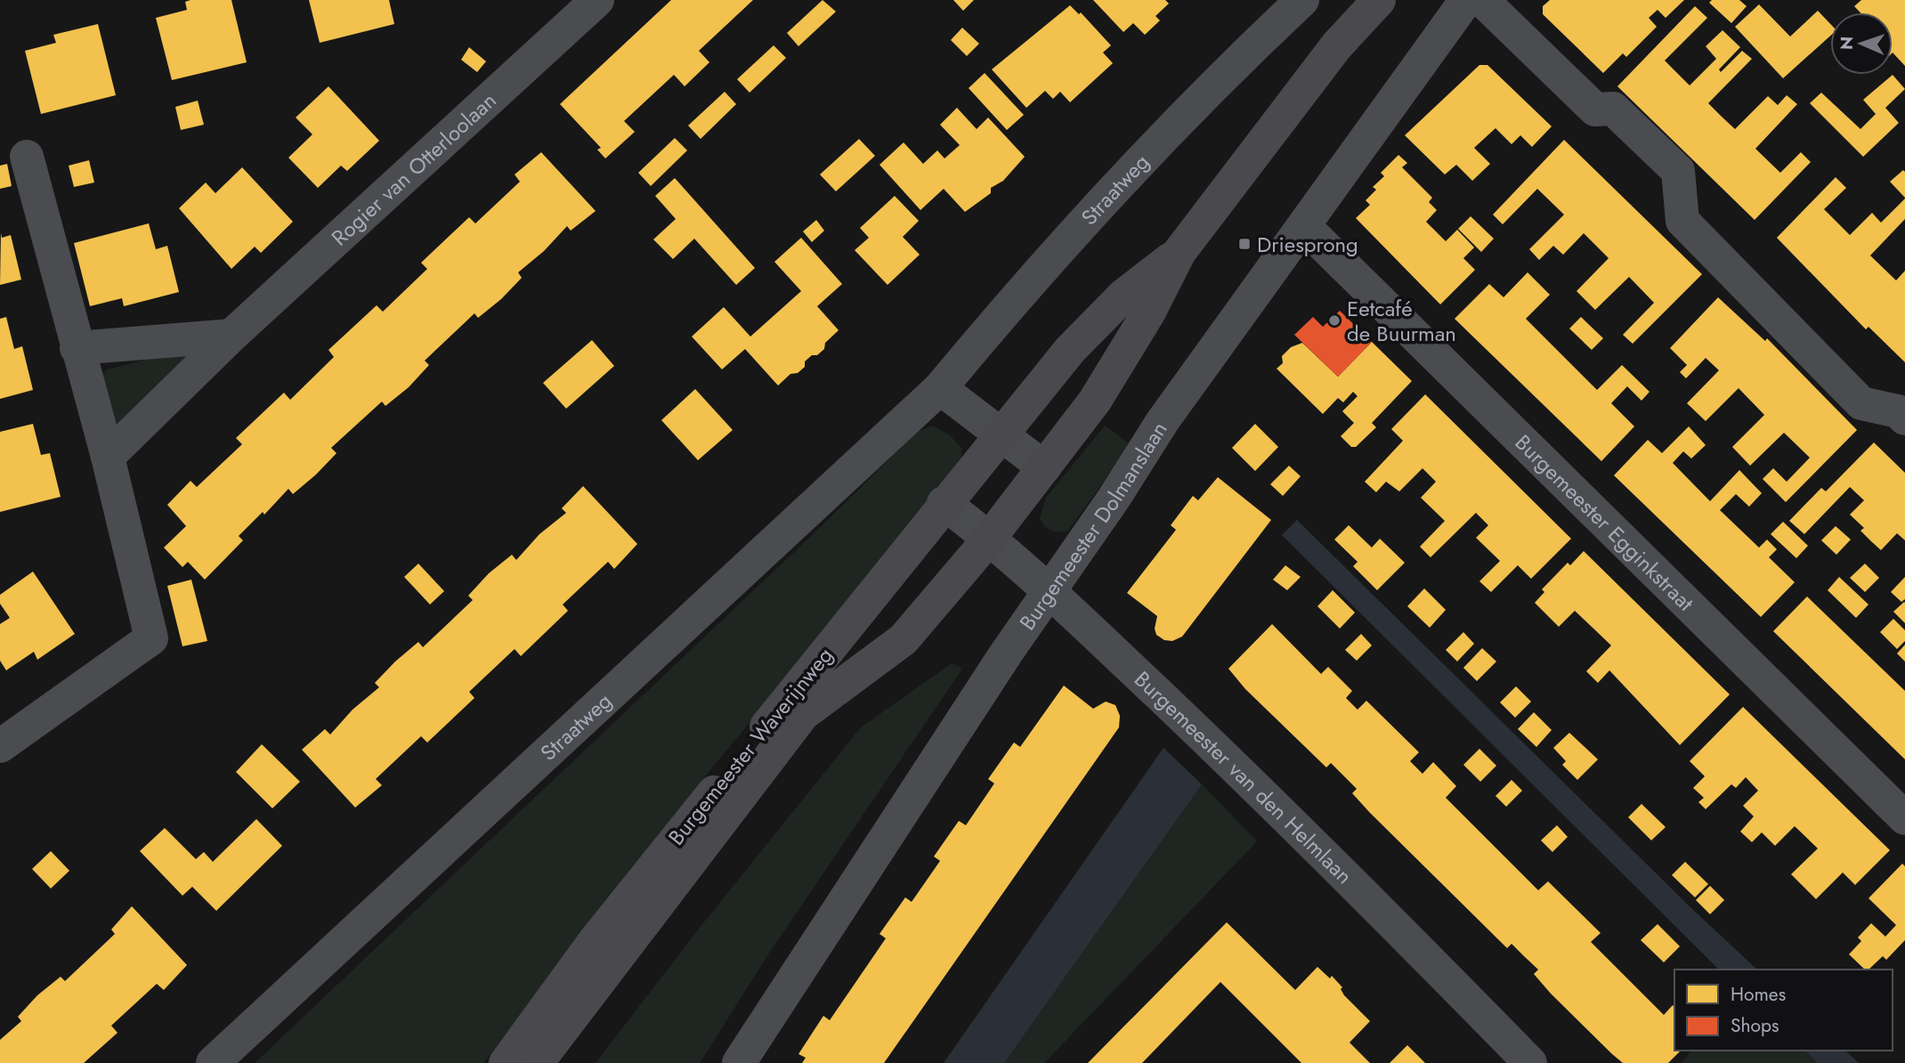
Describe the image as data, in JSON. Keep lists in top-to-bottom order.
{
  "streets": {
    "main road": ["Burgemeester Waverijnweg"],
    "street": [
      "Rogier van Otterloolaan",
      "Straatweg",
      "Burgemeester Egginkstraat",
      "Burgemeester Dolmanslaan",
      "Burgemeester van den Helmlaan"
    ]
  },
  "crossings": [
    ["Burgemeester Egginkstraat", "Burgemeester Dolmanslaan"],
    ["Burgemeester Dolmanslaan", "Burgemeester van den Helmlaan"],
    ["Burgemeester Waverijnweg", "Burgemeester van den Helmlaan"]
  ],
  "places": {
    "transit": ["Driesprong"],
    "other": ["Eetcafé de Buurman"]
  },
  "legend": ["Homes", "Shops"],
  "north": "left"
}
